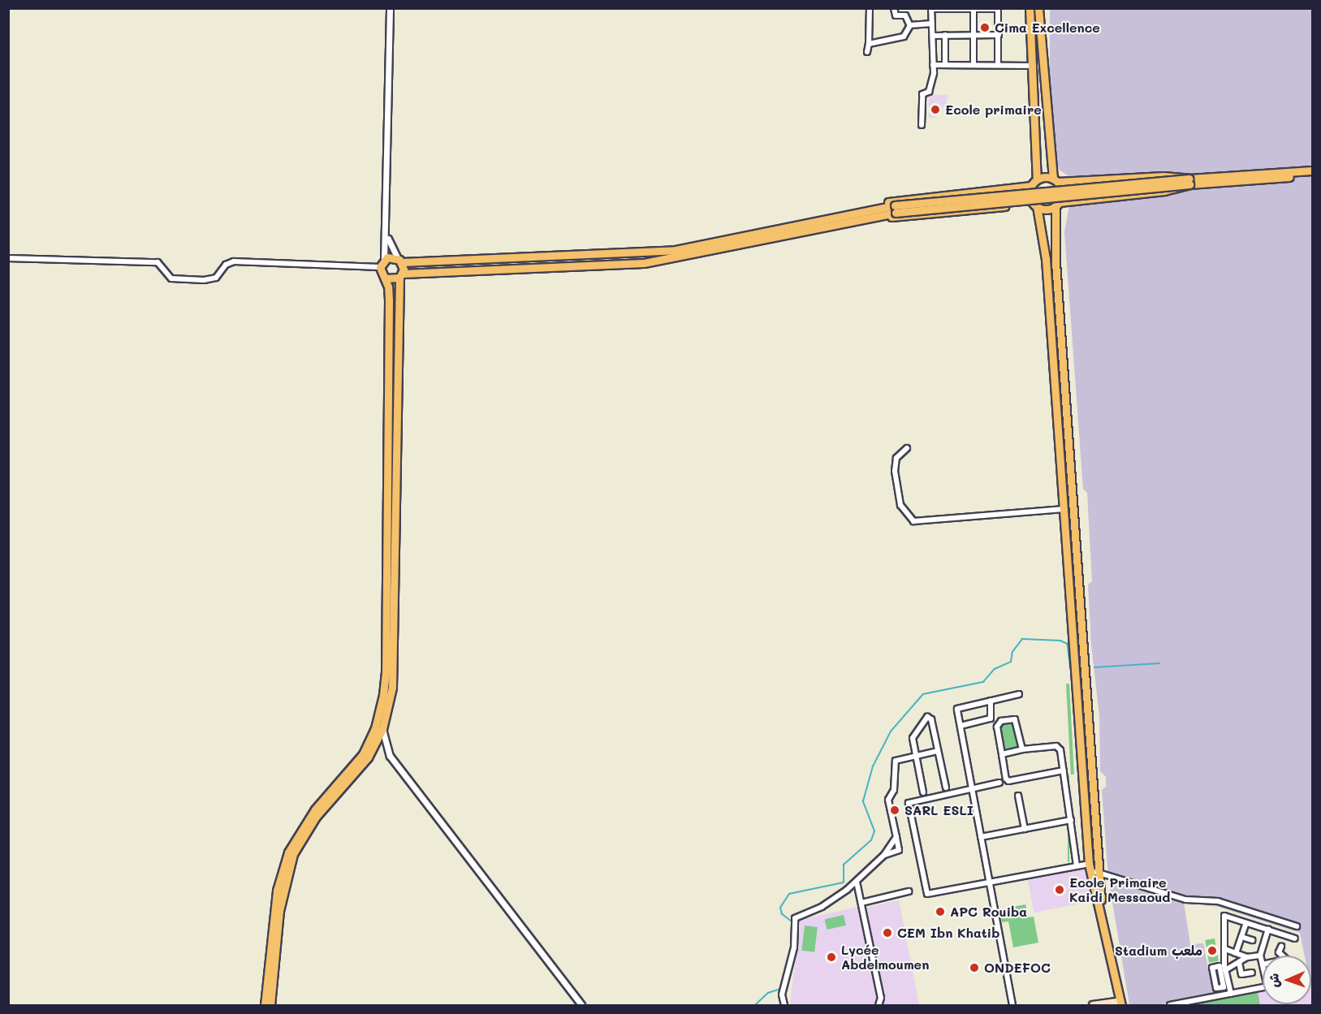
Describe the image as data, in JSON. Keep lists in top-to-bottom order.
{
  "places": [
    "Cima Excellence",
    "Ecole primaire",
    "SARL ESLI",
    "Ecole Primaire Kaidi Messaoud",
    "APC Rouiba",
    "CEM Ibn Khatib",
    "Stadium ملعب",
    "Lycée Abdelmoumen",
    "ONDEFOC"
  ],
  "north": "left"
}
